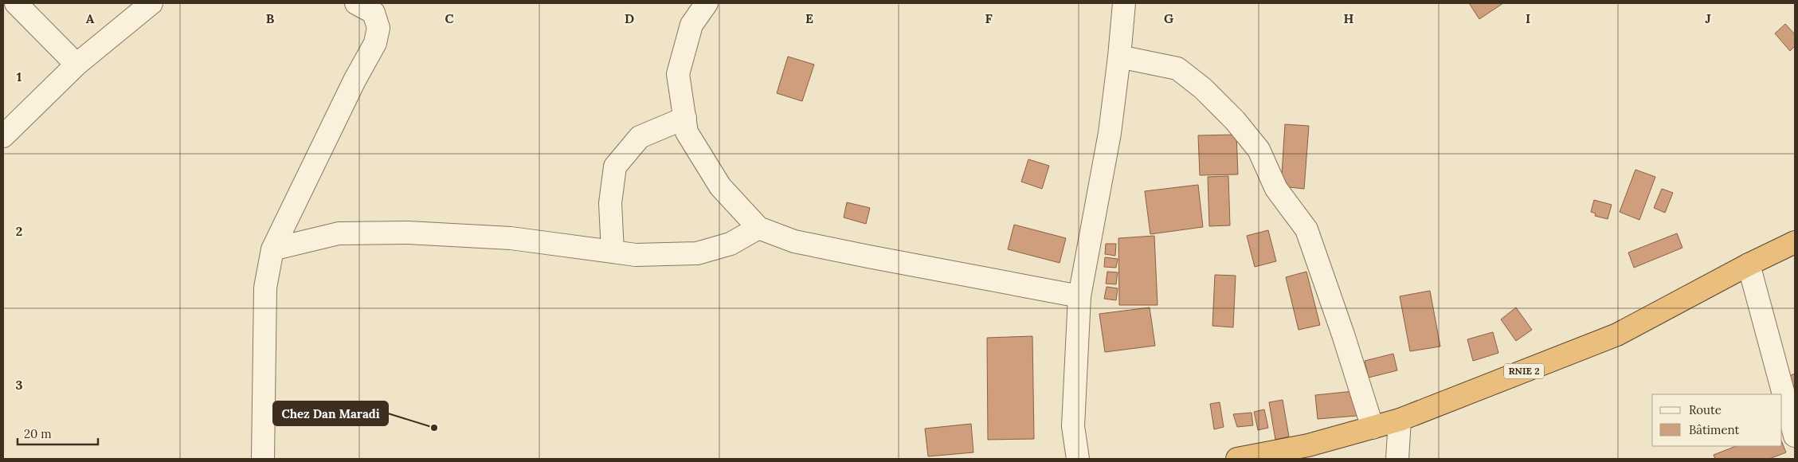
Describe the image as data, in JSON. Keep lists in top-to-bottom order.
{
  "streets": {
    "highway": ["RNIE 2"]
  },
  "places": ["Chez Dan Maradi"],
  "legend": ["Route", "Bâtiment"],
  "scale_bar": "20 m",
  "grid": {
    "columns": [
      "A",
      "B",
      "C",
      "D",
      "E",
      "F",
      "G",
      "H",
      "I",
      "J"
    ],
    "rows": ["1", "2", "3"]
  }
}
